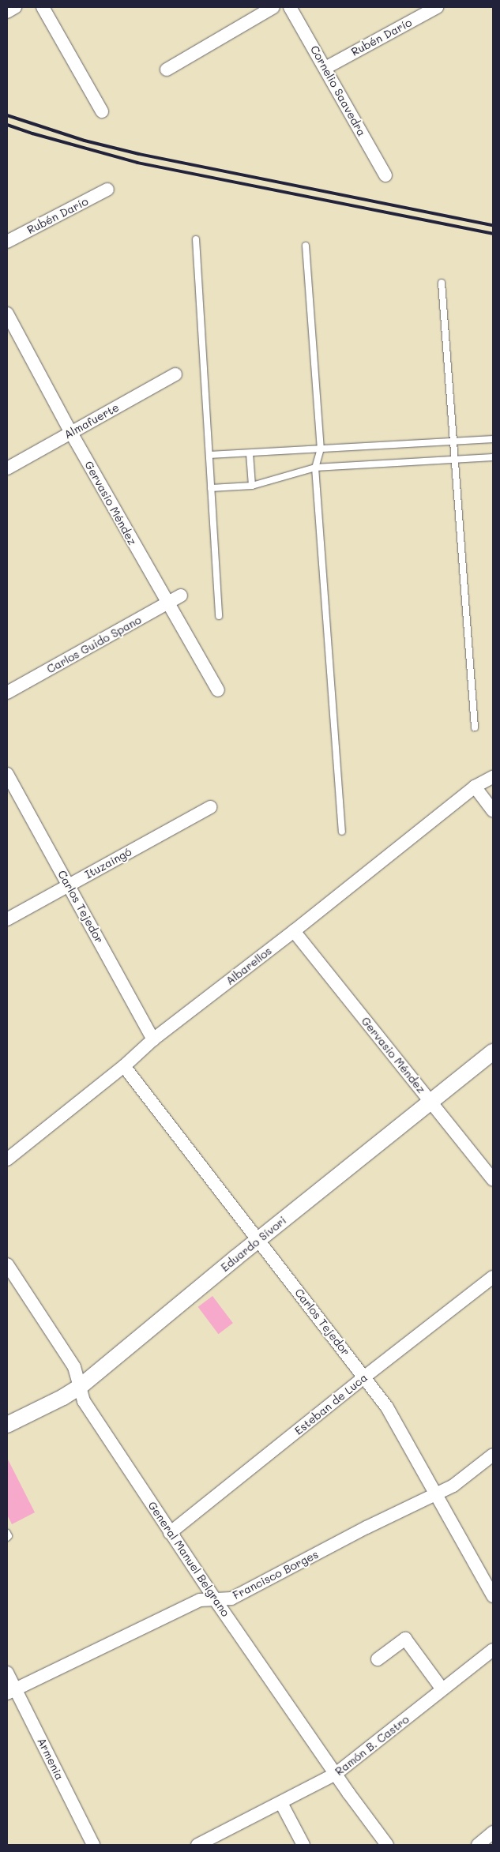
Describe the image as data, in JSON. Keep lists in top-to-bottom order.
{
  "streets": {
    "street": [
      "Rubén Darío",
      "Cornelio Saavedra",
      "Almafuerte",
      "Gervasio Méndez",
      "Carlos Guido Spano",
      "Ituzaingó",
      "Carlos Tejedor",
      "Albarellos",
      "Eduardo Sívori",
      "Esteban de Luca",
      "General Manuel Belgrano",
      "Francisco Borges",
      "Ramón B. Castro",
      "Armenia"
    ]
  },
  "crossings": [
    ["Rubén Darío", "Cornelio Saavedra"],
    ["Almafuerte", "Gervasio Méndez"],
    ["Gervasio Méndez", "Carlos Guido Spano"],
    ["Gervasio Méndez", "Albarellos"],
    ["Gervasio Méndez", "Eduardo Sívori"],
    ["Ituzaingó", "Carlos Tejedor"],
    ["Carlos Tejedor", "Albarellos"],
    ["Carlos Tejedor", "Eduardo Sívori"],
    ["Carlos Tejedor", "Esteban de Luca"],
    ["Carlos Tejedor", "Francisco Borges"],
    ["Eduardo Sívori", "General Manuel Belgrano"],
    ["Esteban de Luca", "General Manuel Belgrano"],
    ["General Manuel Belgrano", "Francisco Borges"],
    ["General Manuel Belgrano", "Ramón B. Castro"],
    ["Francisco Borges", "Armenia"]
  ]
}
